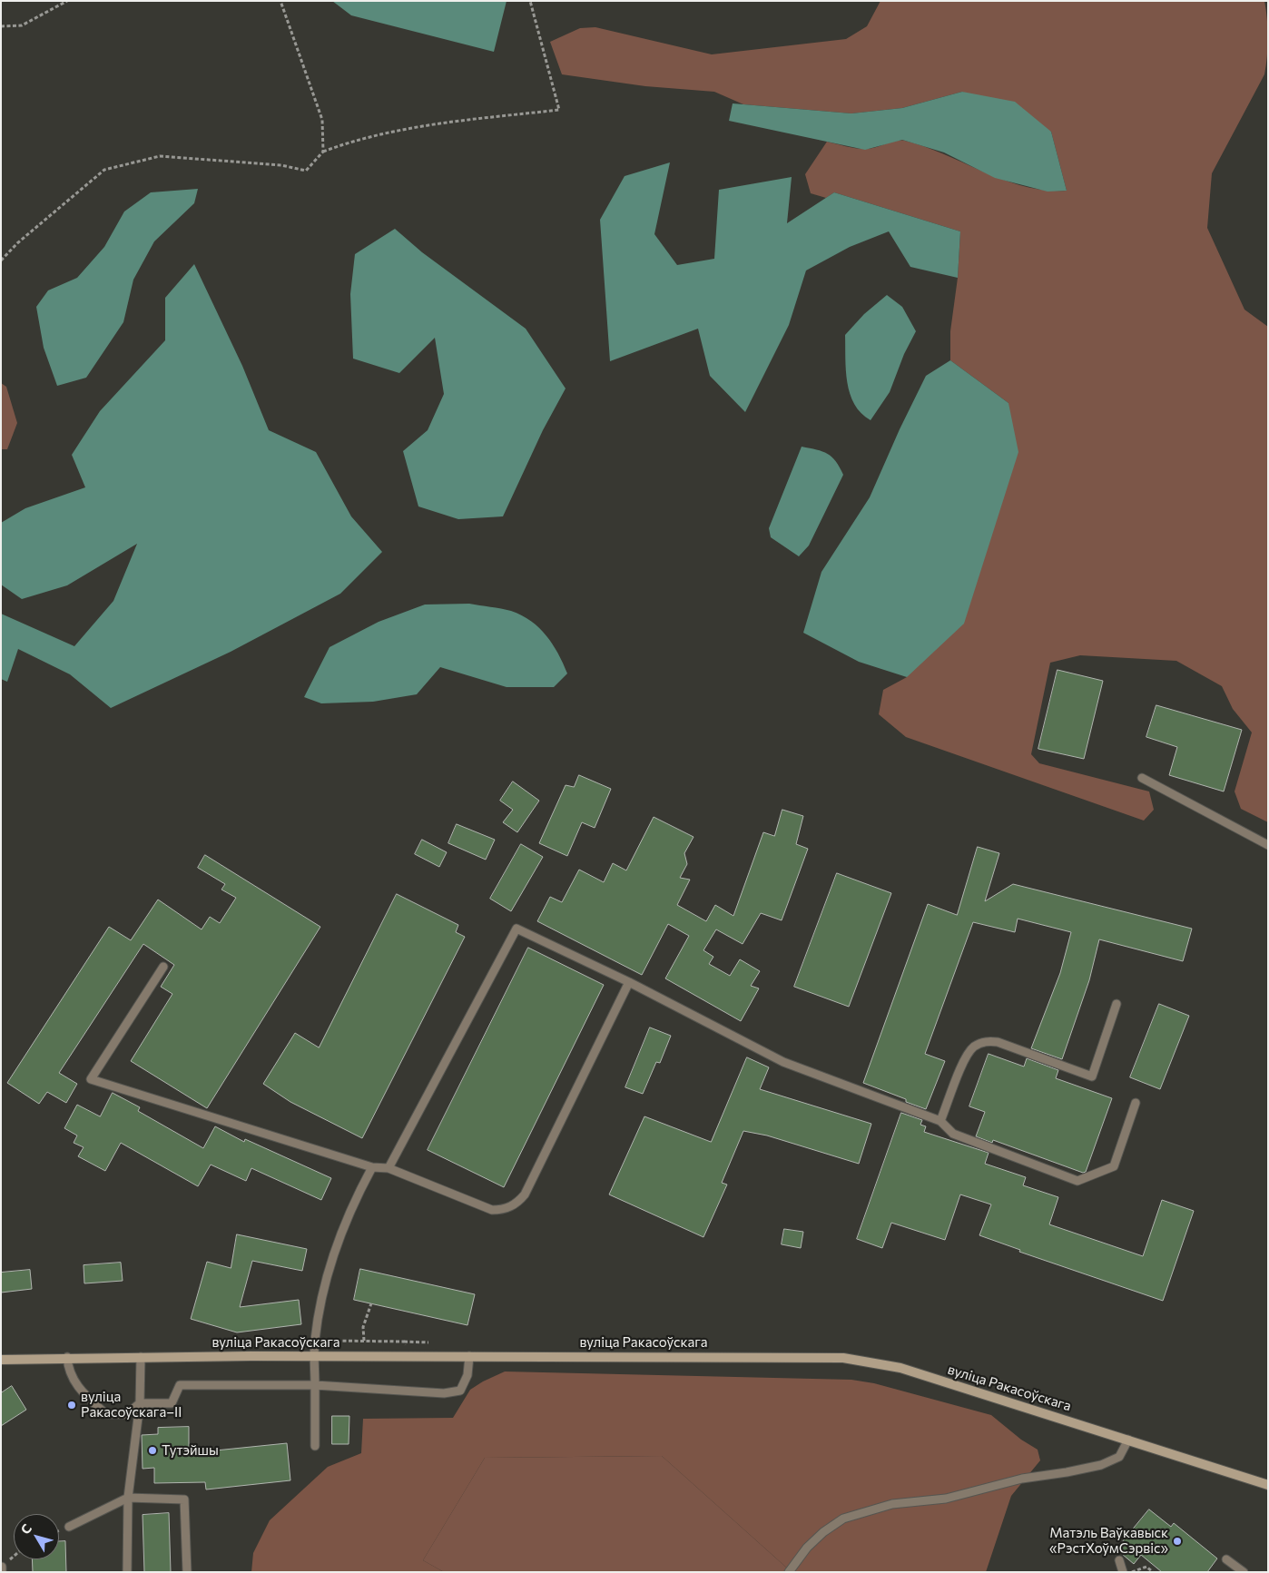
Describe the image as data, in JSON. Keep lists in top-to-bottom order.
{
  "streets": {
    "street": ["вуліца Ракасоўскага"]
  },
  "places": ["вуліца Ракасоўскага–II", "Тутэйшы", "Матэль Ваўкавыск «РэстХоўмСэрвіс»"],
  "north": "top left"
}
